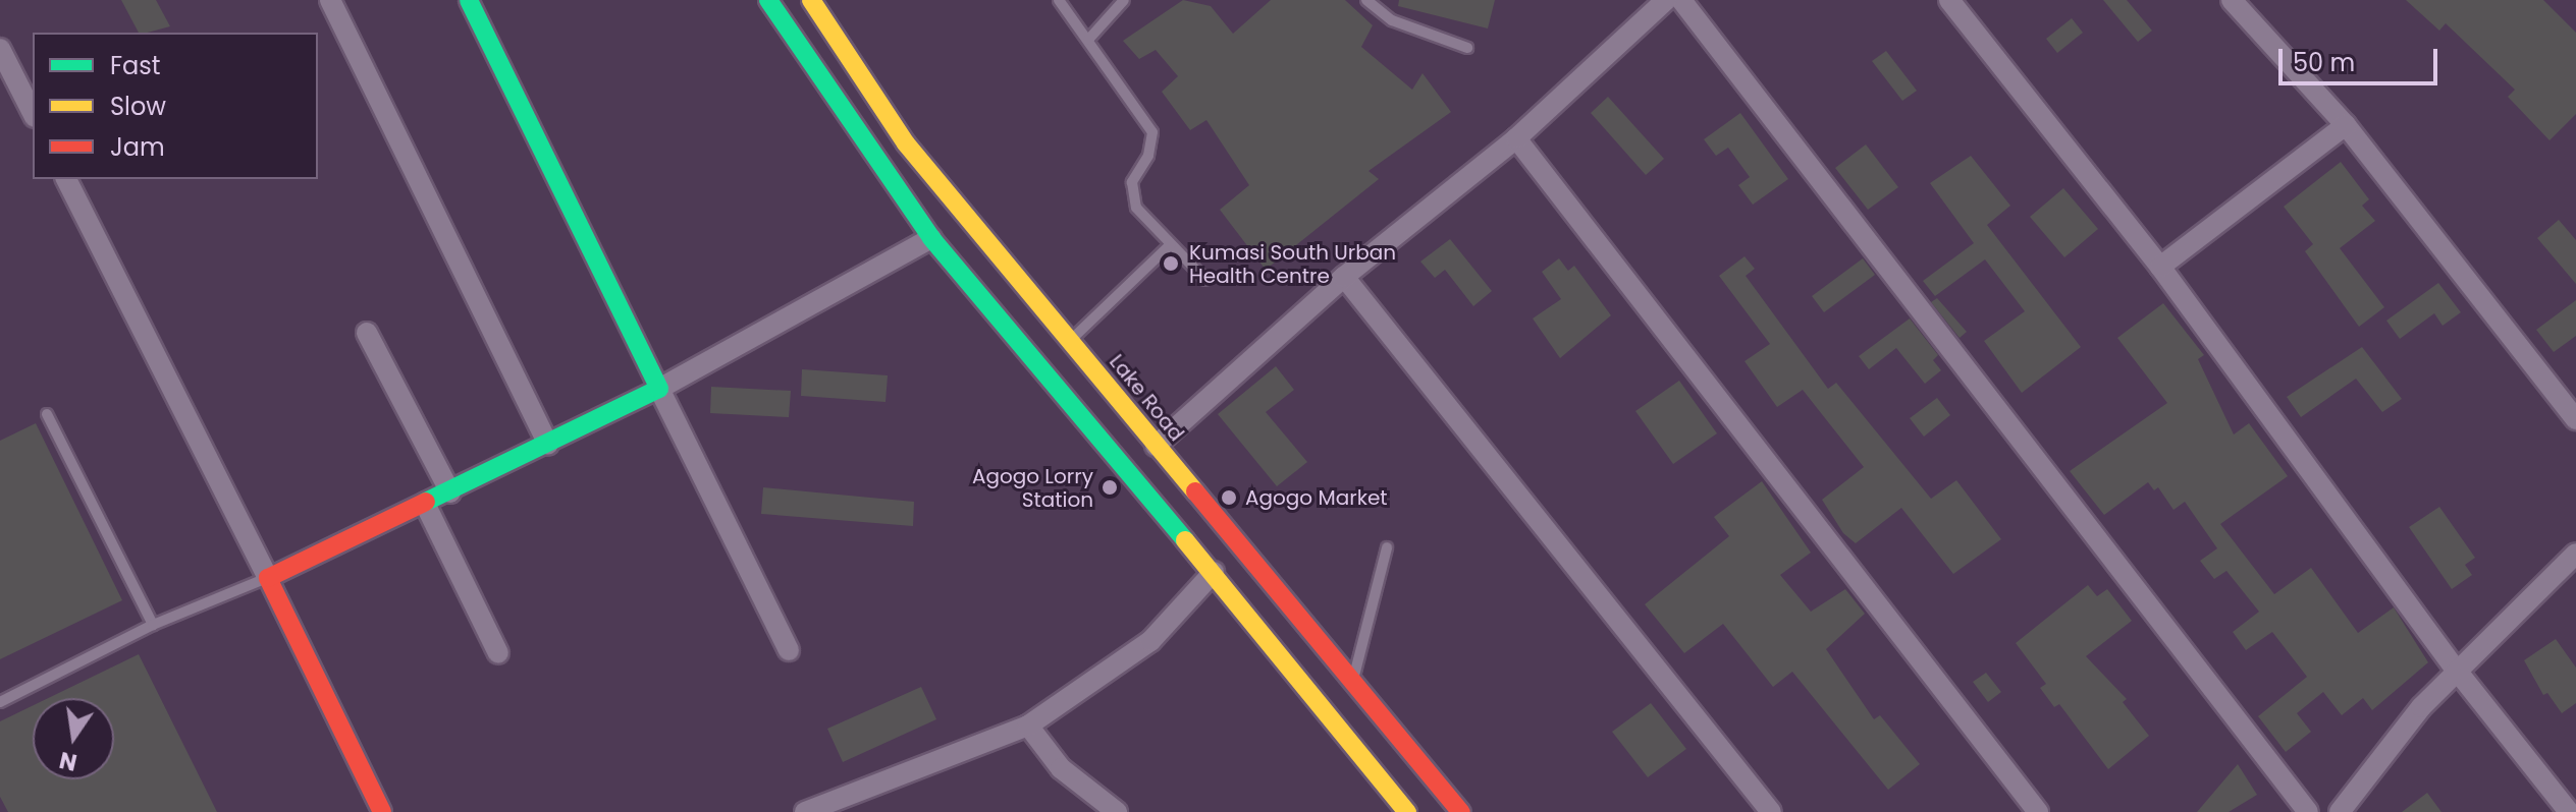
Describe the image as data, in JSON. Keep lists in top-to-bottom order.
{
  "streets": {
    "main road": ["Lake Road"]
  },
  "places": ["Kumasi South Urban Health Centre", "Agogo Lorry Station", "Agogo Market"],
  "legend": ["Fast", "Slow", "Jam"],
  "scale_bar": "50 m",
  "north": "bottom"
}
